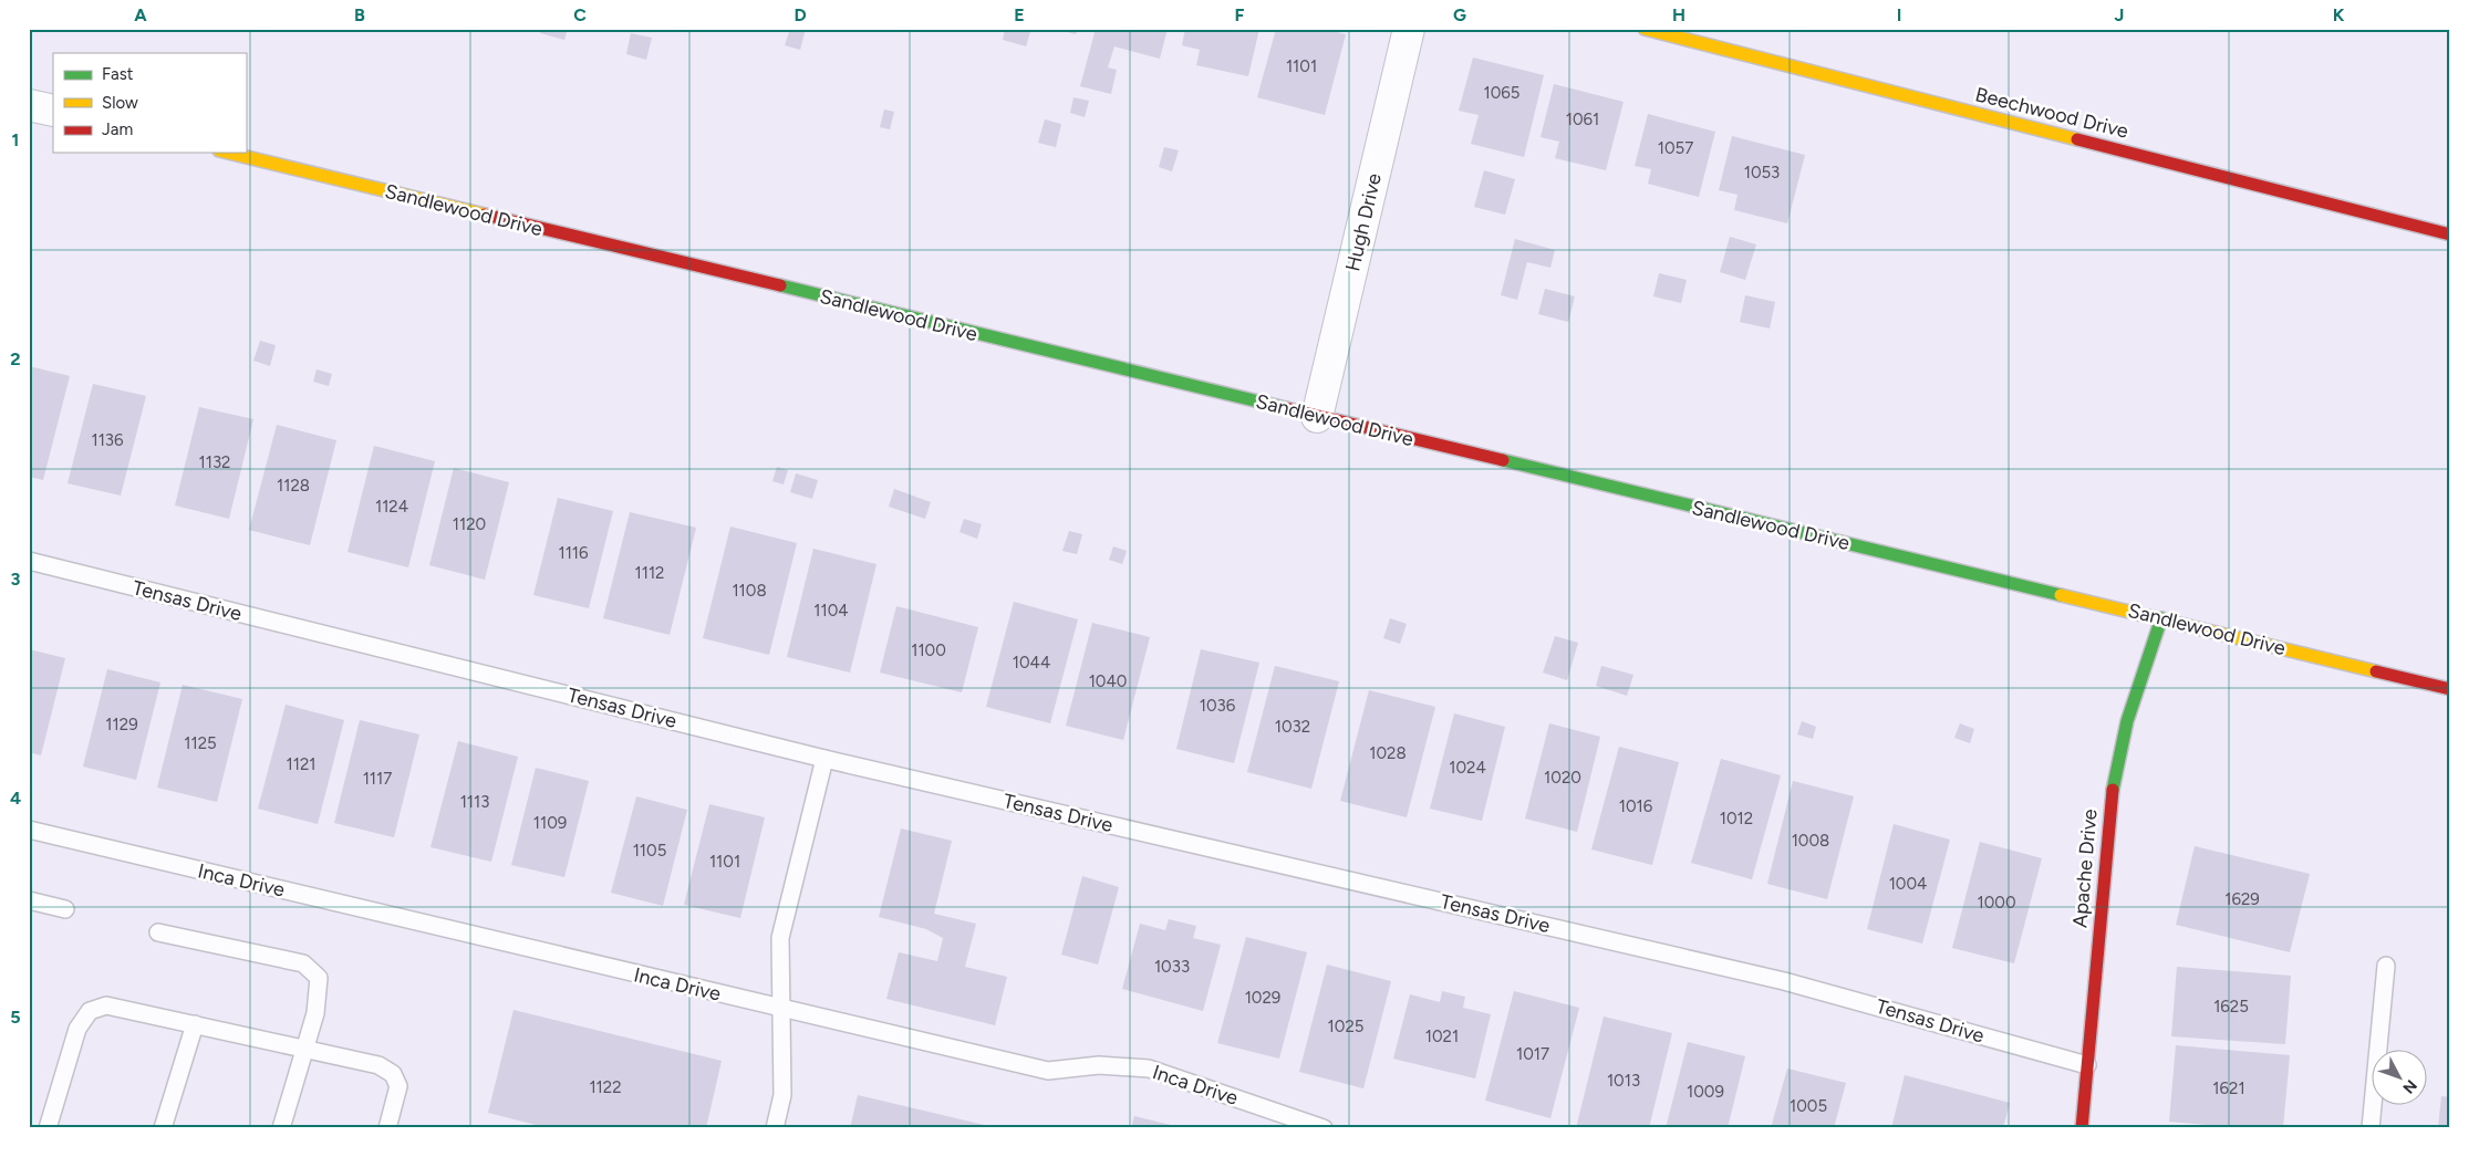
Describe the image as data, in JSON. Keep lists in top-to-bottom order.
{
  "streets": {
    "street": [
      "Beechwood Drive",
      "Sandlewood Drive",
      "Hugh Drive",
      "Apache Drive"
    ],
    "lane": ["Tensas Drive", "Inca Drive"]
  },
  "crossings": [
    ["Sandlewood Drive", "Hugh Drive"],
    ["Sandlewood Drive", "Apache Drive"],
    ["Tensas Drive", "Apache Drive"]
  ],
  "house_numbers": [
    "1101",
    "1065",
    "1061",
    "1057",
    "1053",
    "1136",
    "1132",
    "1128",
    "1124",
    "1120",
    "1116",
    "1112",
    "1108",
    "1104",
    "1100",
    "1044",
    "1040",
    "1036",
    "1129",
    "1032",
    "1125",
    "1028",
    "1121",
    "1024",
    "1020",
    "1117",
    "1113",
    "1016",
    "1012",
    "1109",
    "1008",
    "1105",
    "1101",
    "1004",
    "1629",
    "1000",
    "1033",
    "1029",
    "1625",
    "1025",
    "1021",
    "1017",
    "1013",
    "1122",
    "1621",
    "1009",
    "1005"
  ],
  "legend": ["Fast", "Slow", "Jam"],
  "north": "bottom right",
  "grid": {
    "columns": [
      "A",
      "B",
      "C",
      "D",
      "E",
      "F",
      "G",
      "H",
      "I",
      "J",
      "K"
    ],
    "rows": [
      "1",
      "2",
      "3",
      "4",
      "5"
    ]
  }
}
